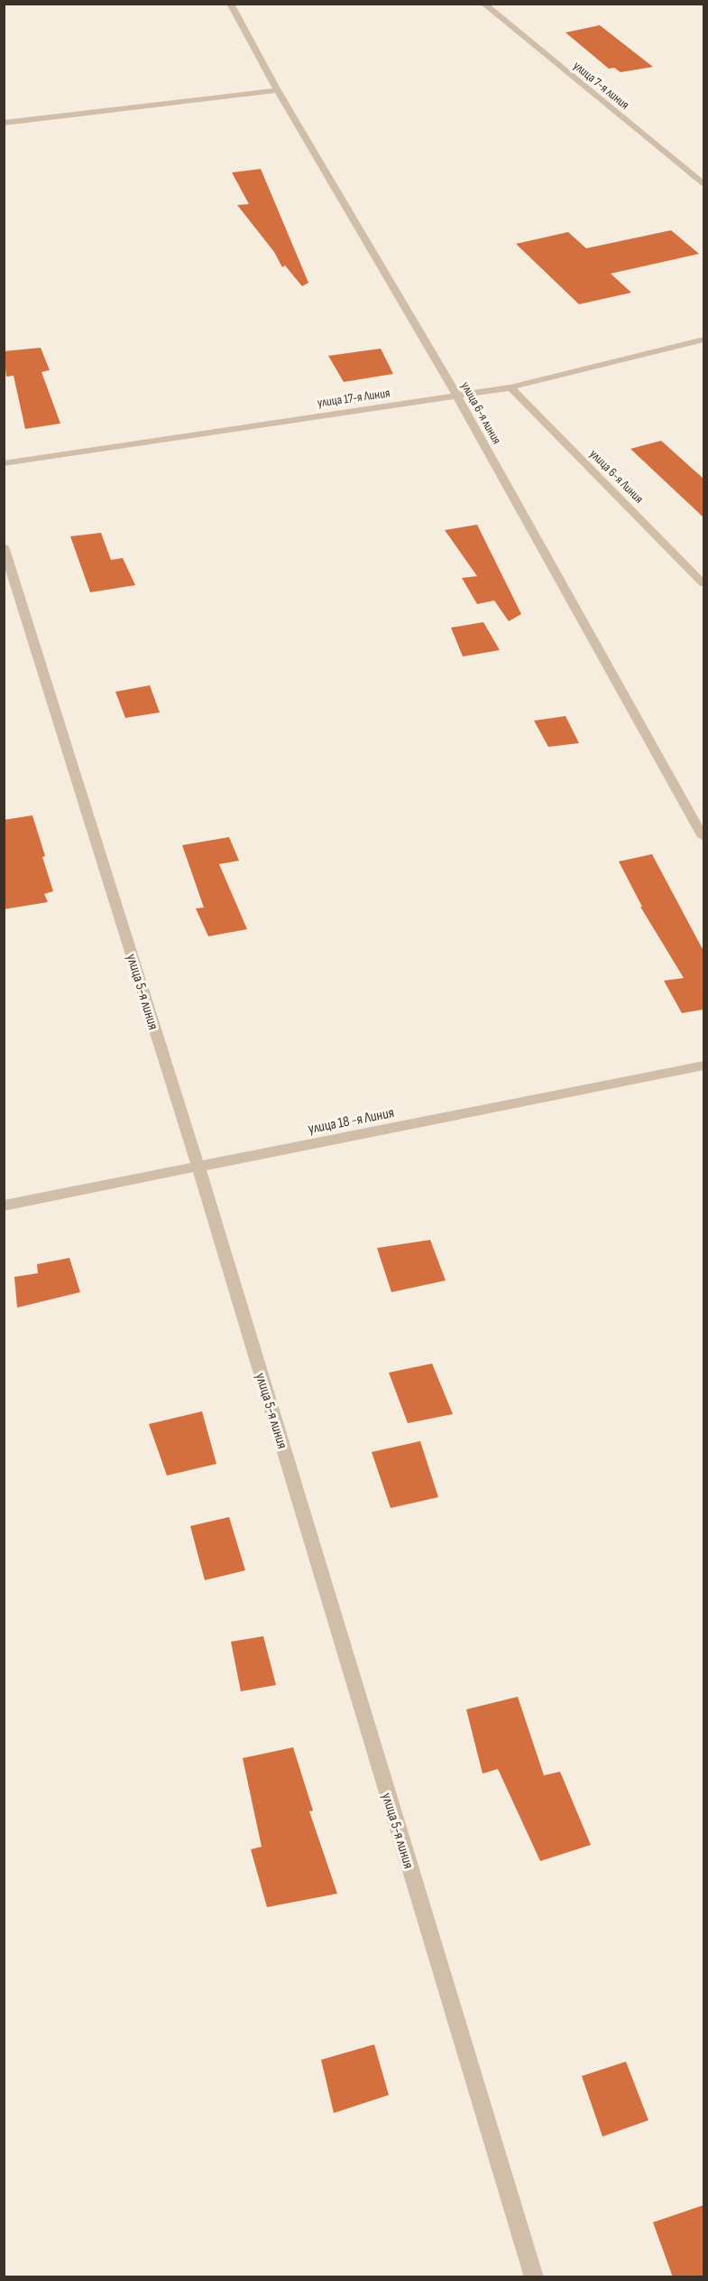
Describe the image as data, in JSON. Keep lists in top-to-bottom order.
{
  "streets": {
    "street": [
      "улица 7-я линия",
      "улица 17-я Линия",
      "улица 6-я линия",
      "улица 6-я Линия",
      "улица 5-я линия",
      "улица 18 -я Линия"
    ]
  },
  "crossings": [
    ["улица 17-я Линия", "улица 6-я линия"],
    ["улица 17-я Линия", "улица 6-я Линия"],
    ["улица 5-я линия", "улица 18 -я Линия"]
  ]
}
